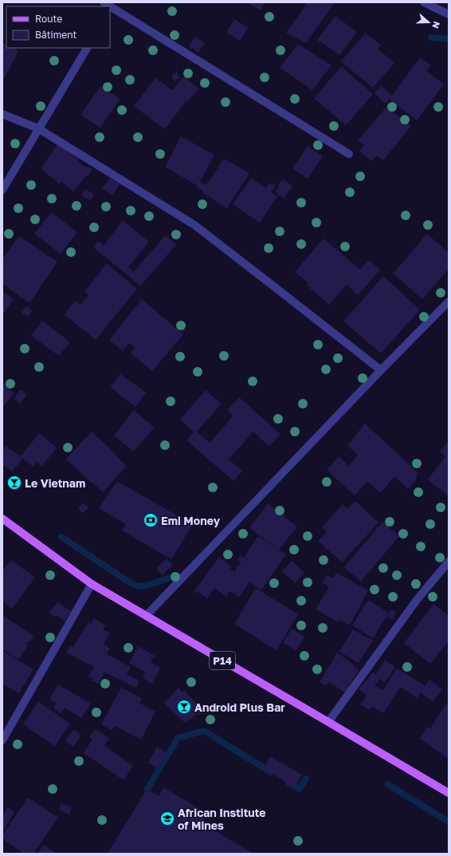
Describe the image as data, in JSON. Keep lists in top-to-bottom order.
{
  "streets": {
    "main road": ["P14"]
  },
  "places": {
    "bar": ["Le Vietnam", "Android Plus Bar"],
    "bank": ["Emi Money"],
    "school or university": ["African Institute of Mines"]
  },
  "legend": ["Route", "Bâtiment"],
  "north": "right"
}
